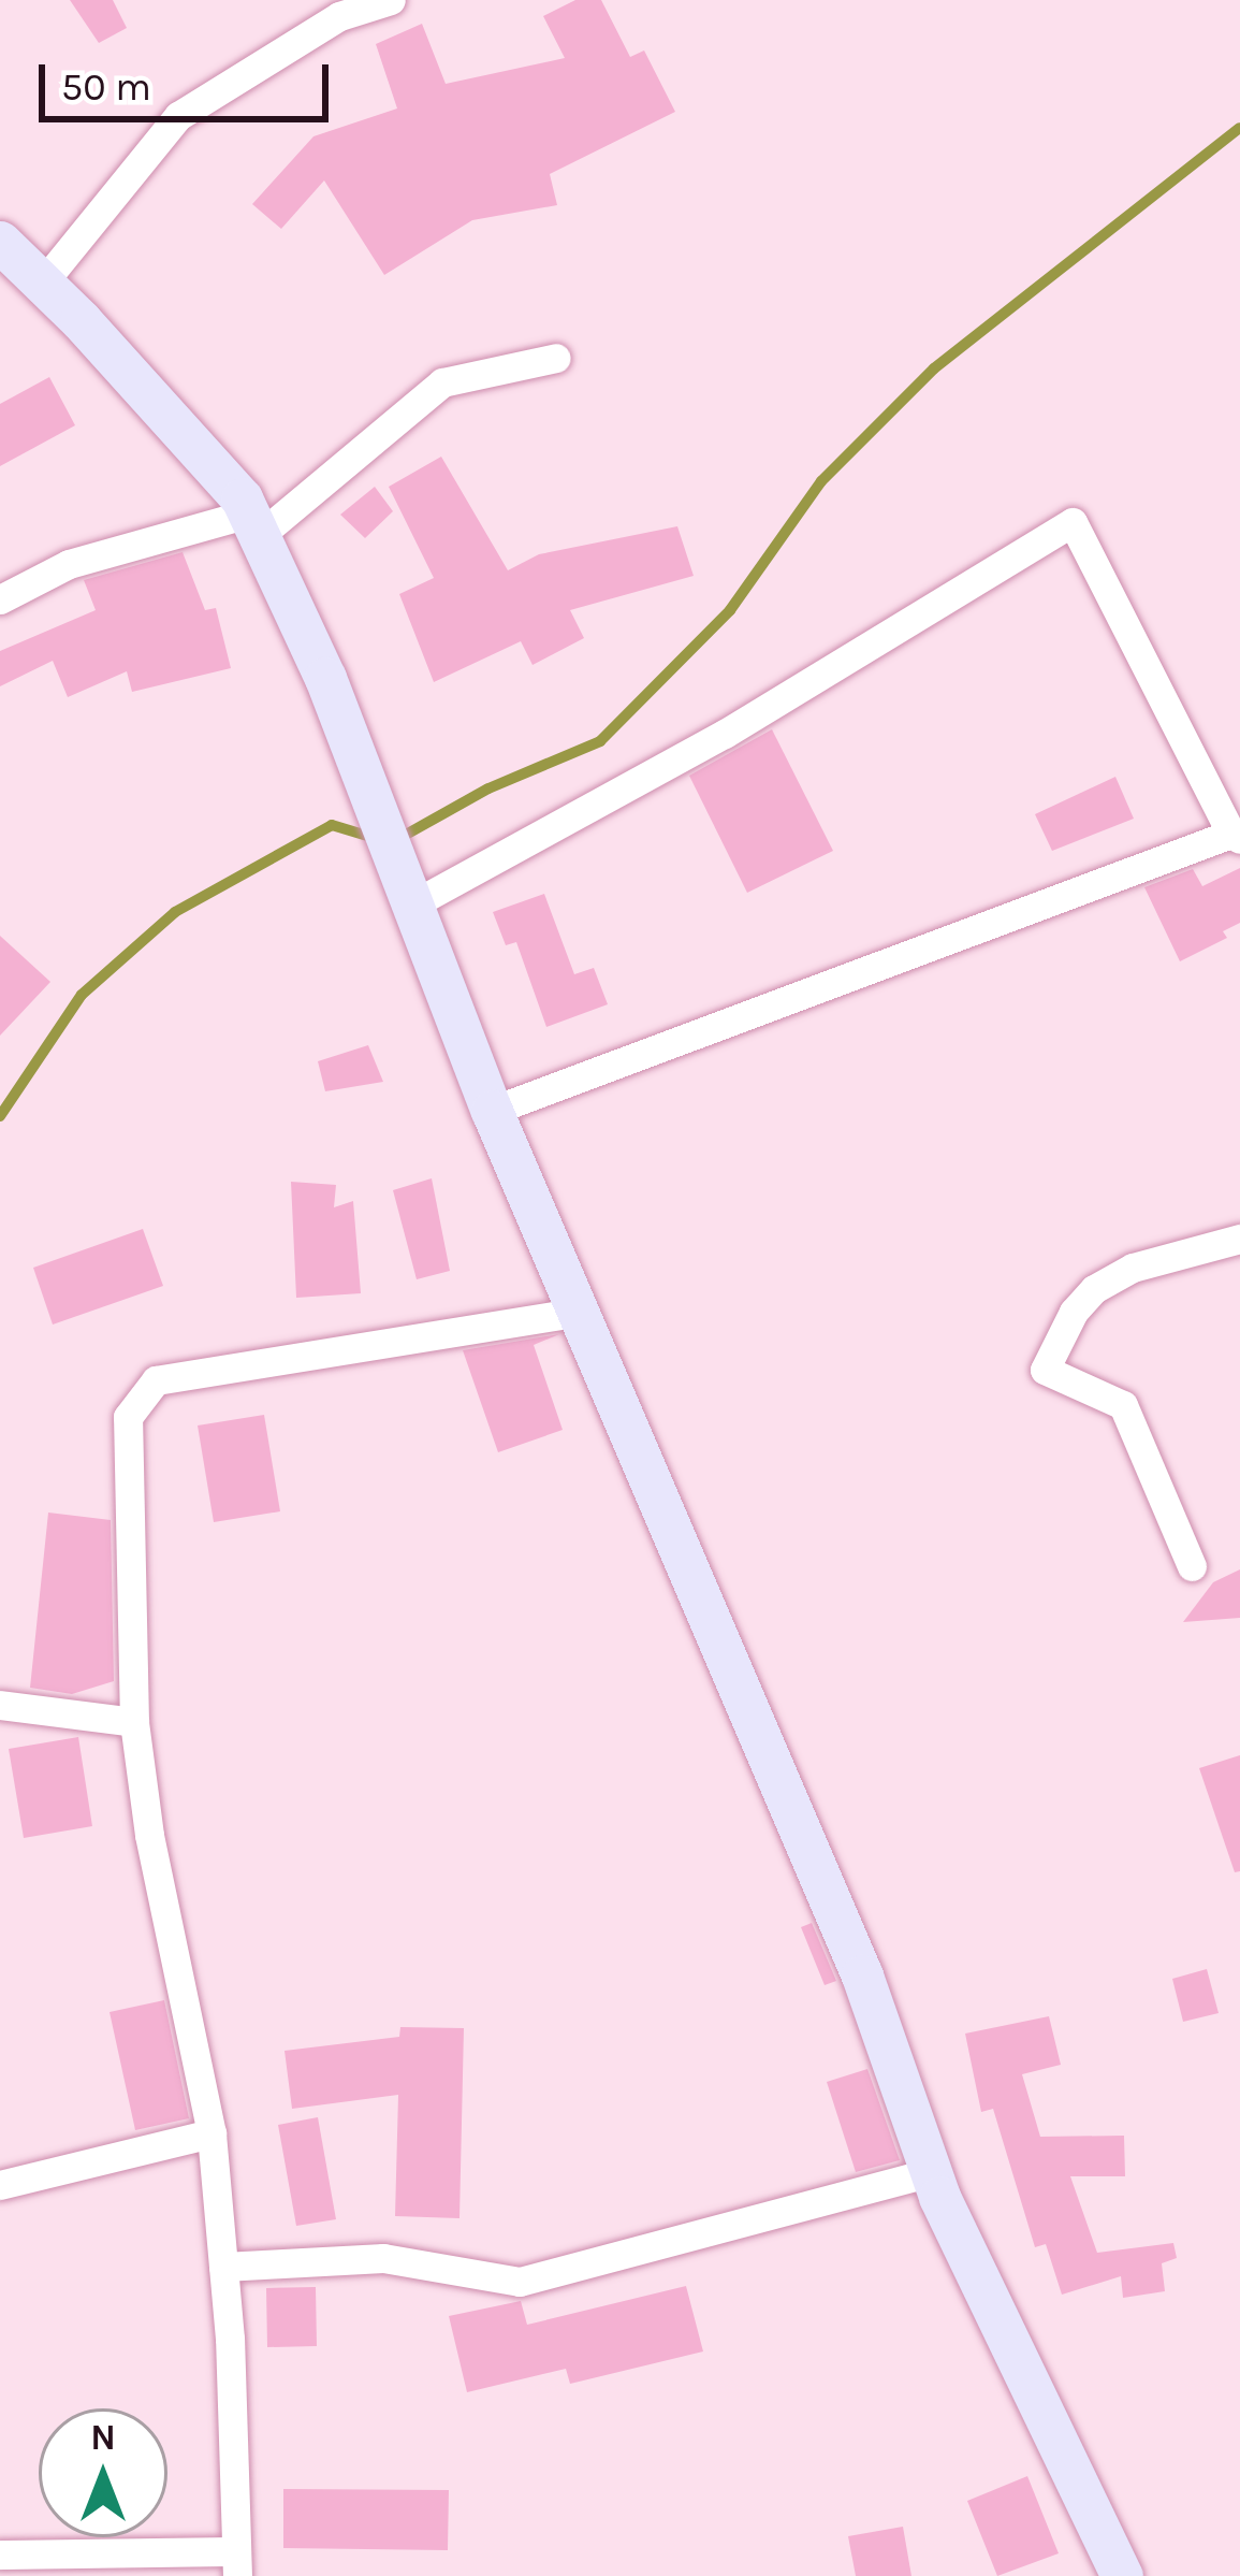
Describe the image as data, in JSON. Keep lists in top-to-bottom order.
{
  "scale_bar": "50 m",
  "north": "top"
}
